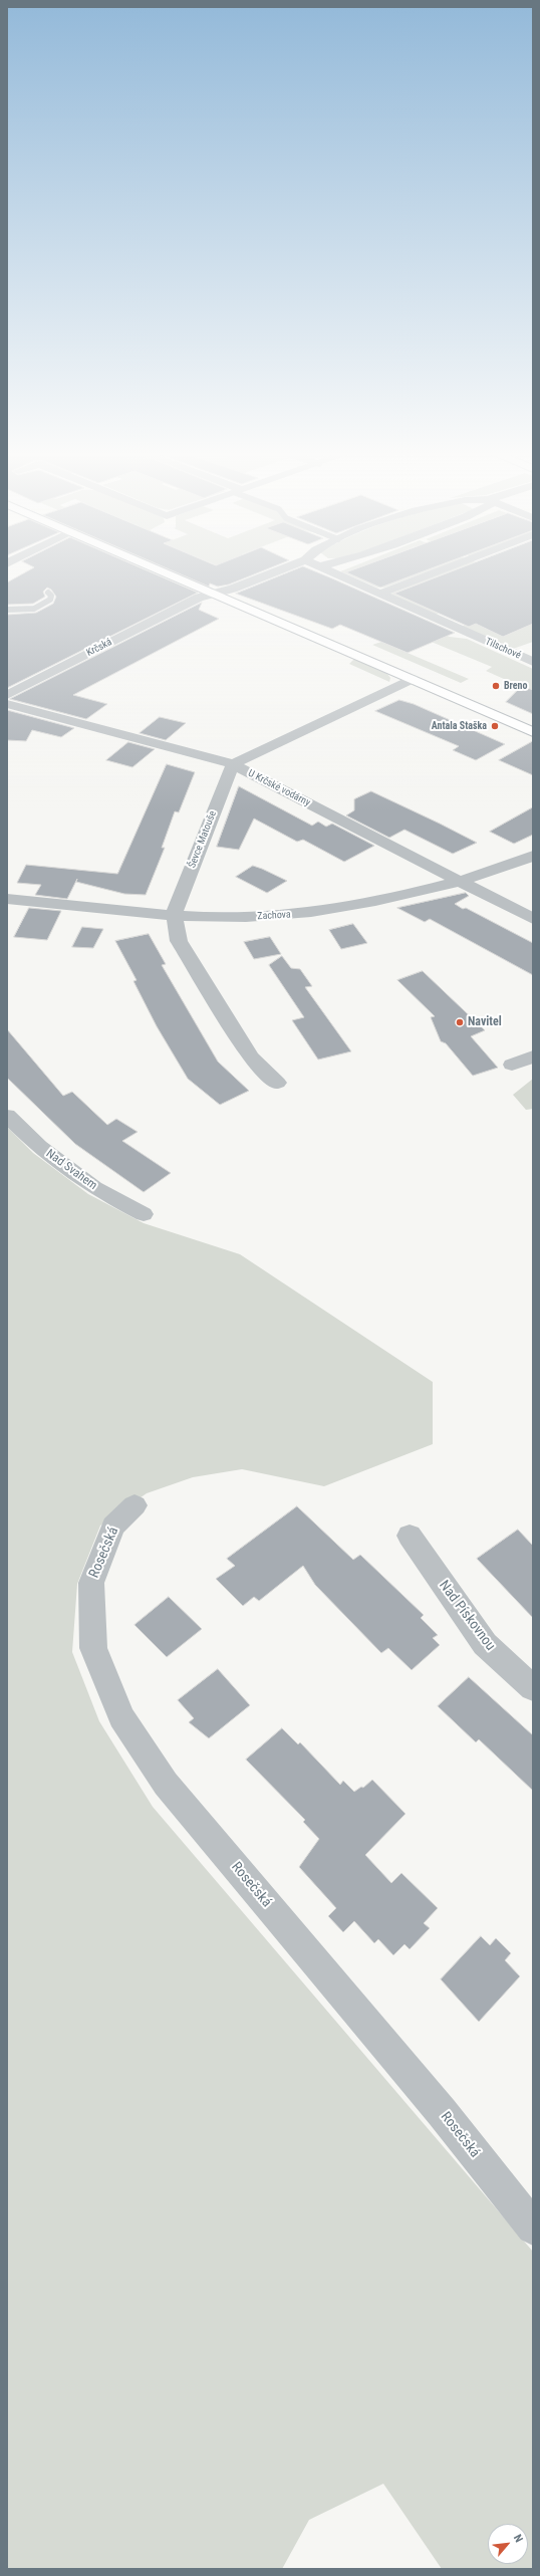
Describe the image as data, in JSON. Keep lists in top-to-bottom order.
{
  "streets": {
    "street": [
      "Krčská",
      "Tilschové",
      "U Krčské vodárny",
      "Ševce Matouše",
      "Zachova",
      "Nad Svahem",
      "Rosečská",
      "Nad Pískovnou"
    ]
  },
  "crossings": [
    ["U Krčské vodárny", "Ševce Matouše"],
    ["U Krčské vodárny", "Zachova"],
    ["Ševce Matouše", "Zachova"]
  ],
  "places": ["Breno", "Antala Staška", "Navitel"],
  "north": "top right"
}
